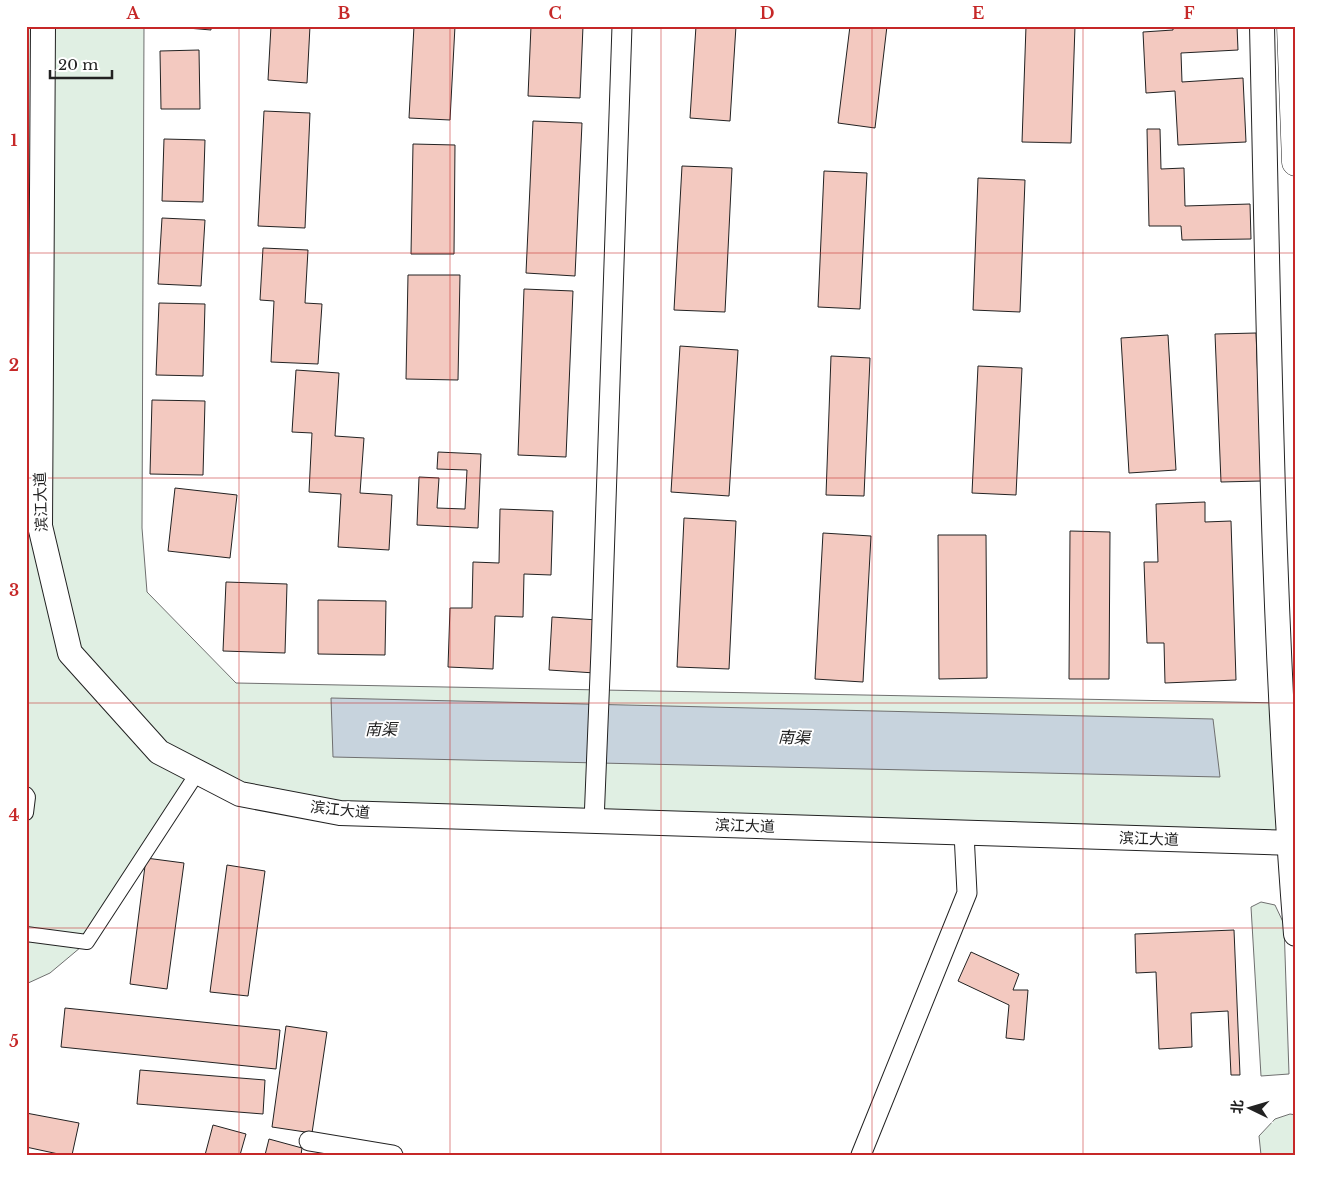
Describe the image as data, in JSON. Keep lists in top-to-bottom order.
{
  "streets": {
    "street": ["滨江大道"]
  },
  "water": ["南渠"],
  "scale_bar": "20 m",
  "north": "left",
  "grid": {
    "columns": [
      "A",
      "B",
      "C",
      "D",
      "E",
      "F"
    ],
    "rows": [
      "1",
      "2",
      "3",
      "4",
      "5"
    ]
  }
}
